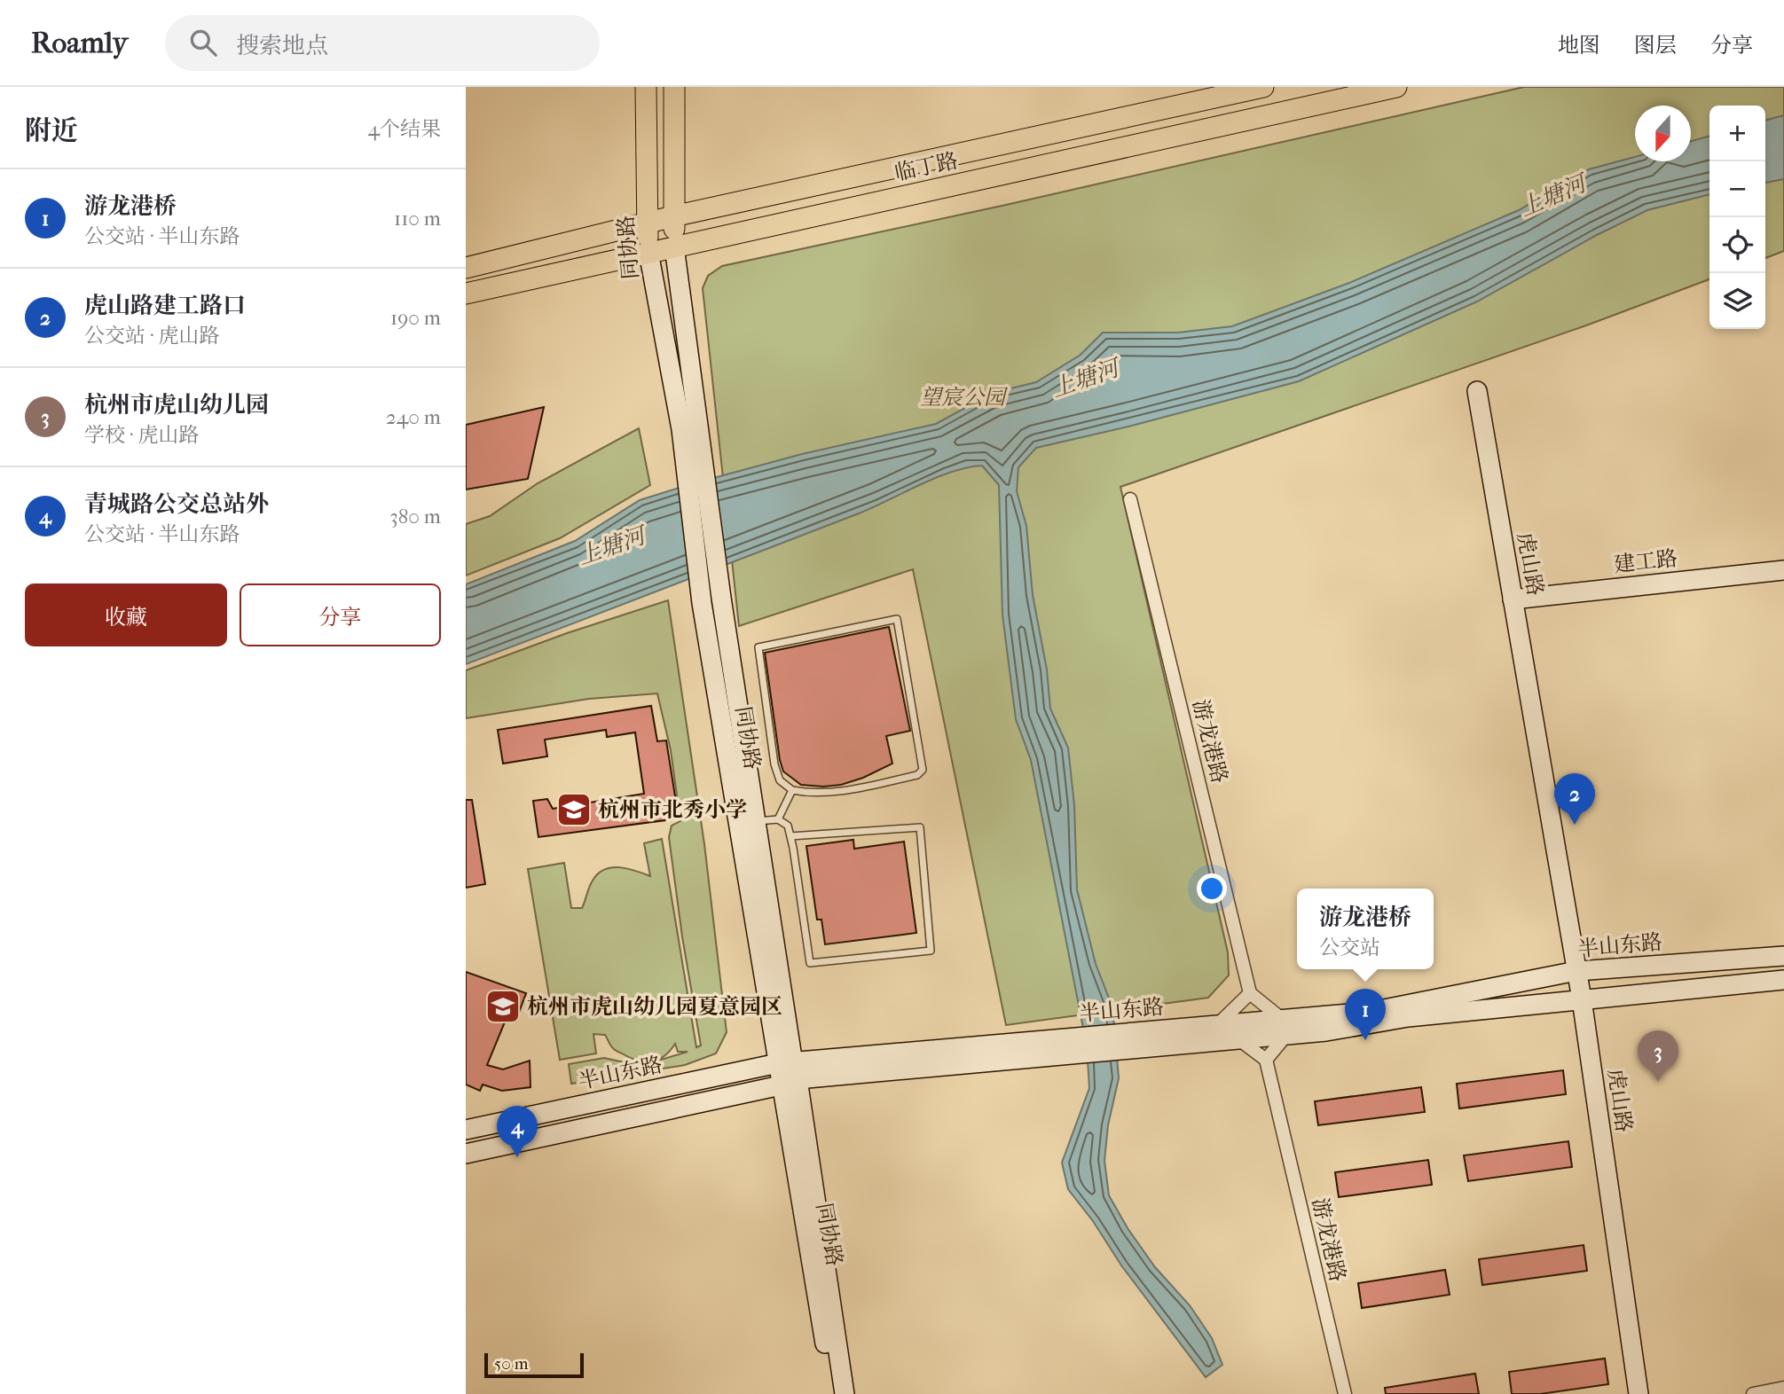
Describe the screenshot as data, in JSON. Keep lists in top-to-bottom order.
{
  "streets": {
    "main road": [
      "临丁路",
      "同协路",
      "建工路",
      "虎山路",
      "半山东路"
    ],
    "street": ["游龙港路"]
  },
  "crossings": [
    ["临丁路", "同协路"],
    ["同协路", "半山东路"],
    ["建工路", "虎山路"],
    ["虎山路", "半山东路"]
  ],
  "water": ["上塘河"],
  "parks": ["望宸公园"],
  "places": {
    "school or university": ["杭州市北秀小学", "杭州市虎山幼儿园夏意园区"]
  },
  "scale_bar": "50 m",
  "north": "bottom",
  "page": {
    "header": "Roamly",
    "search": "搜索地点",
    "nav": ["地图", "图层", "分享"],
    "heading": ["附近", "4个结果"],
    "map_buttons": ["+", "−"],
    "list": [
      {
        "mark": "1",
        "name": "游龙港桥",
        "note": "公交站 · 半山东路",
        "value": "110 m"
      },
      {
        "mark": "2",
        "name": "虎山路建工路口",
        "note": "公交站 · 虎山路",
        "value": "190 m"
      },
      {
        "mark": "3",
        "name": "杭州市虎山幼儿园",
        "note": "学校 · 虎山路",
        "value": "240 m"
      },
      {
        "mark": "4",
        "name": "青城路公交总站外",
        "note": "公交站 · 半山东路",
        "value": "380 m"
      }
    ],
    "buttons": ["收藏", "分享"],
    "pins": [
      "2",
      "1",
      "3",
      "4"
    ],
    "popup": ["游龙港桥", "公交站"],
    "scale": "50 m"
  }
}
